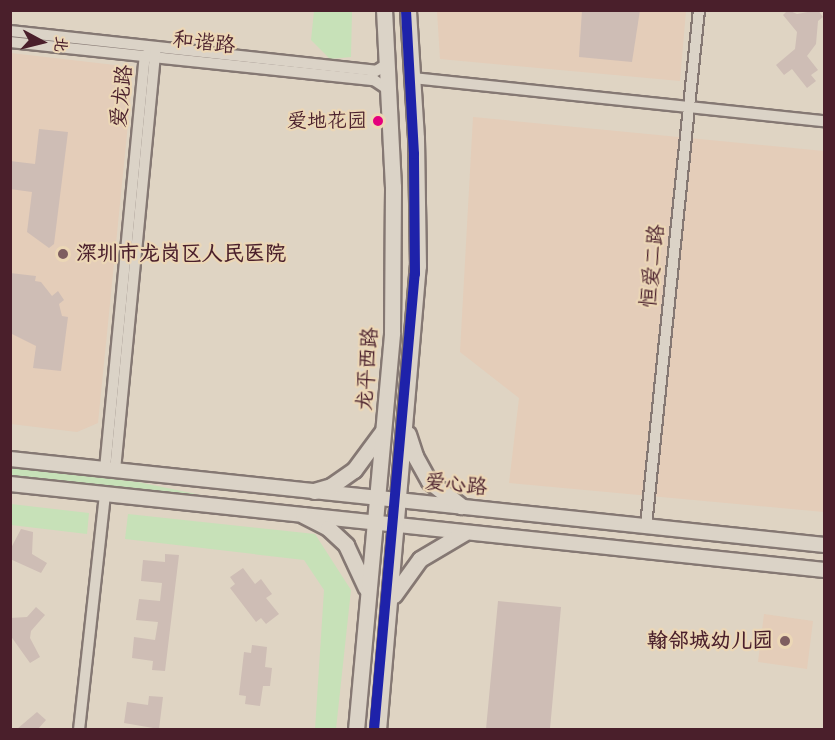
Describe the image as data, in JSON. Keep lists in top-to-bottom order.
{
  "streets": {
    "main road": ["龙平西路", "爱心路"],
    "street": ["和谐路", "爱龙路", "恒爱二路"]
  },
  "crossings": [
    ["和谐路", "爱龙路"],
    ["和谐路", "龙平西路"],
    ["爱龙路", "爱心路"],
    ["恒爱二路", "爱心路"],
    ["龙平西路", "爱心路"]
  ],
  "places": ["爱地花园", "深圳市龙岗区人民医院", "翰邻城幼儿园"],
  "north": "right"
}
